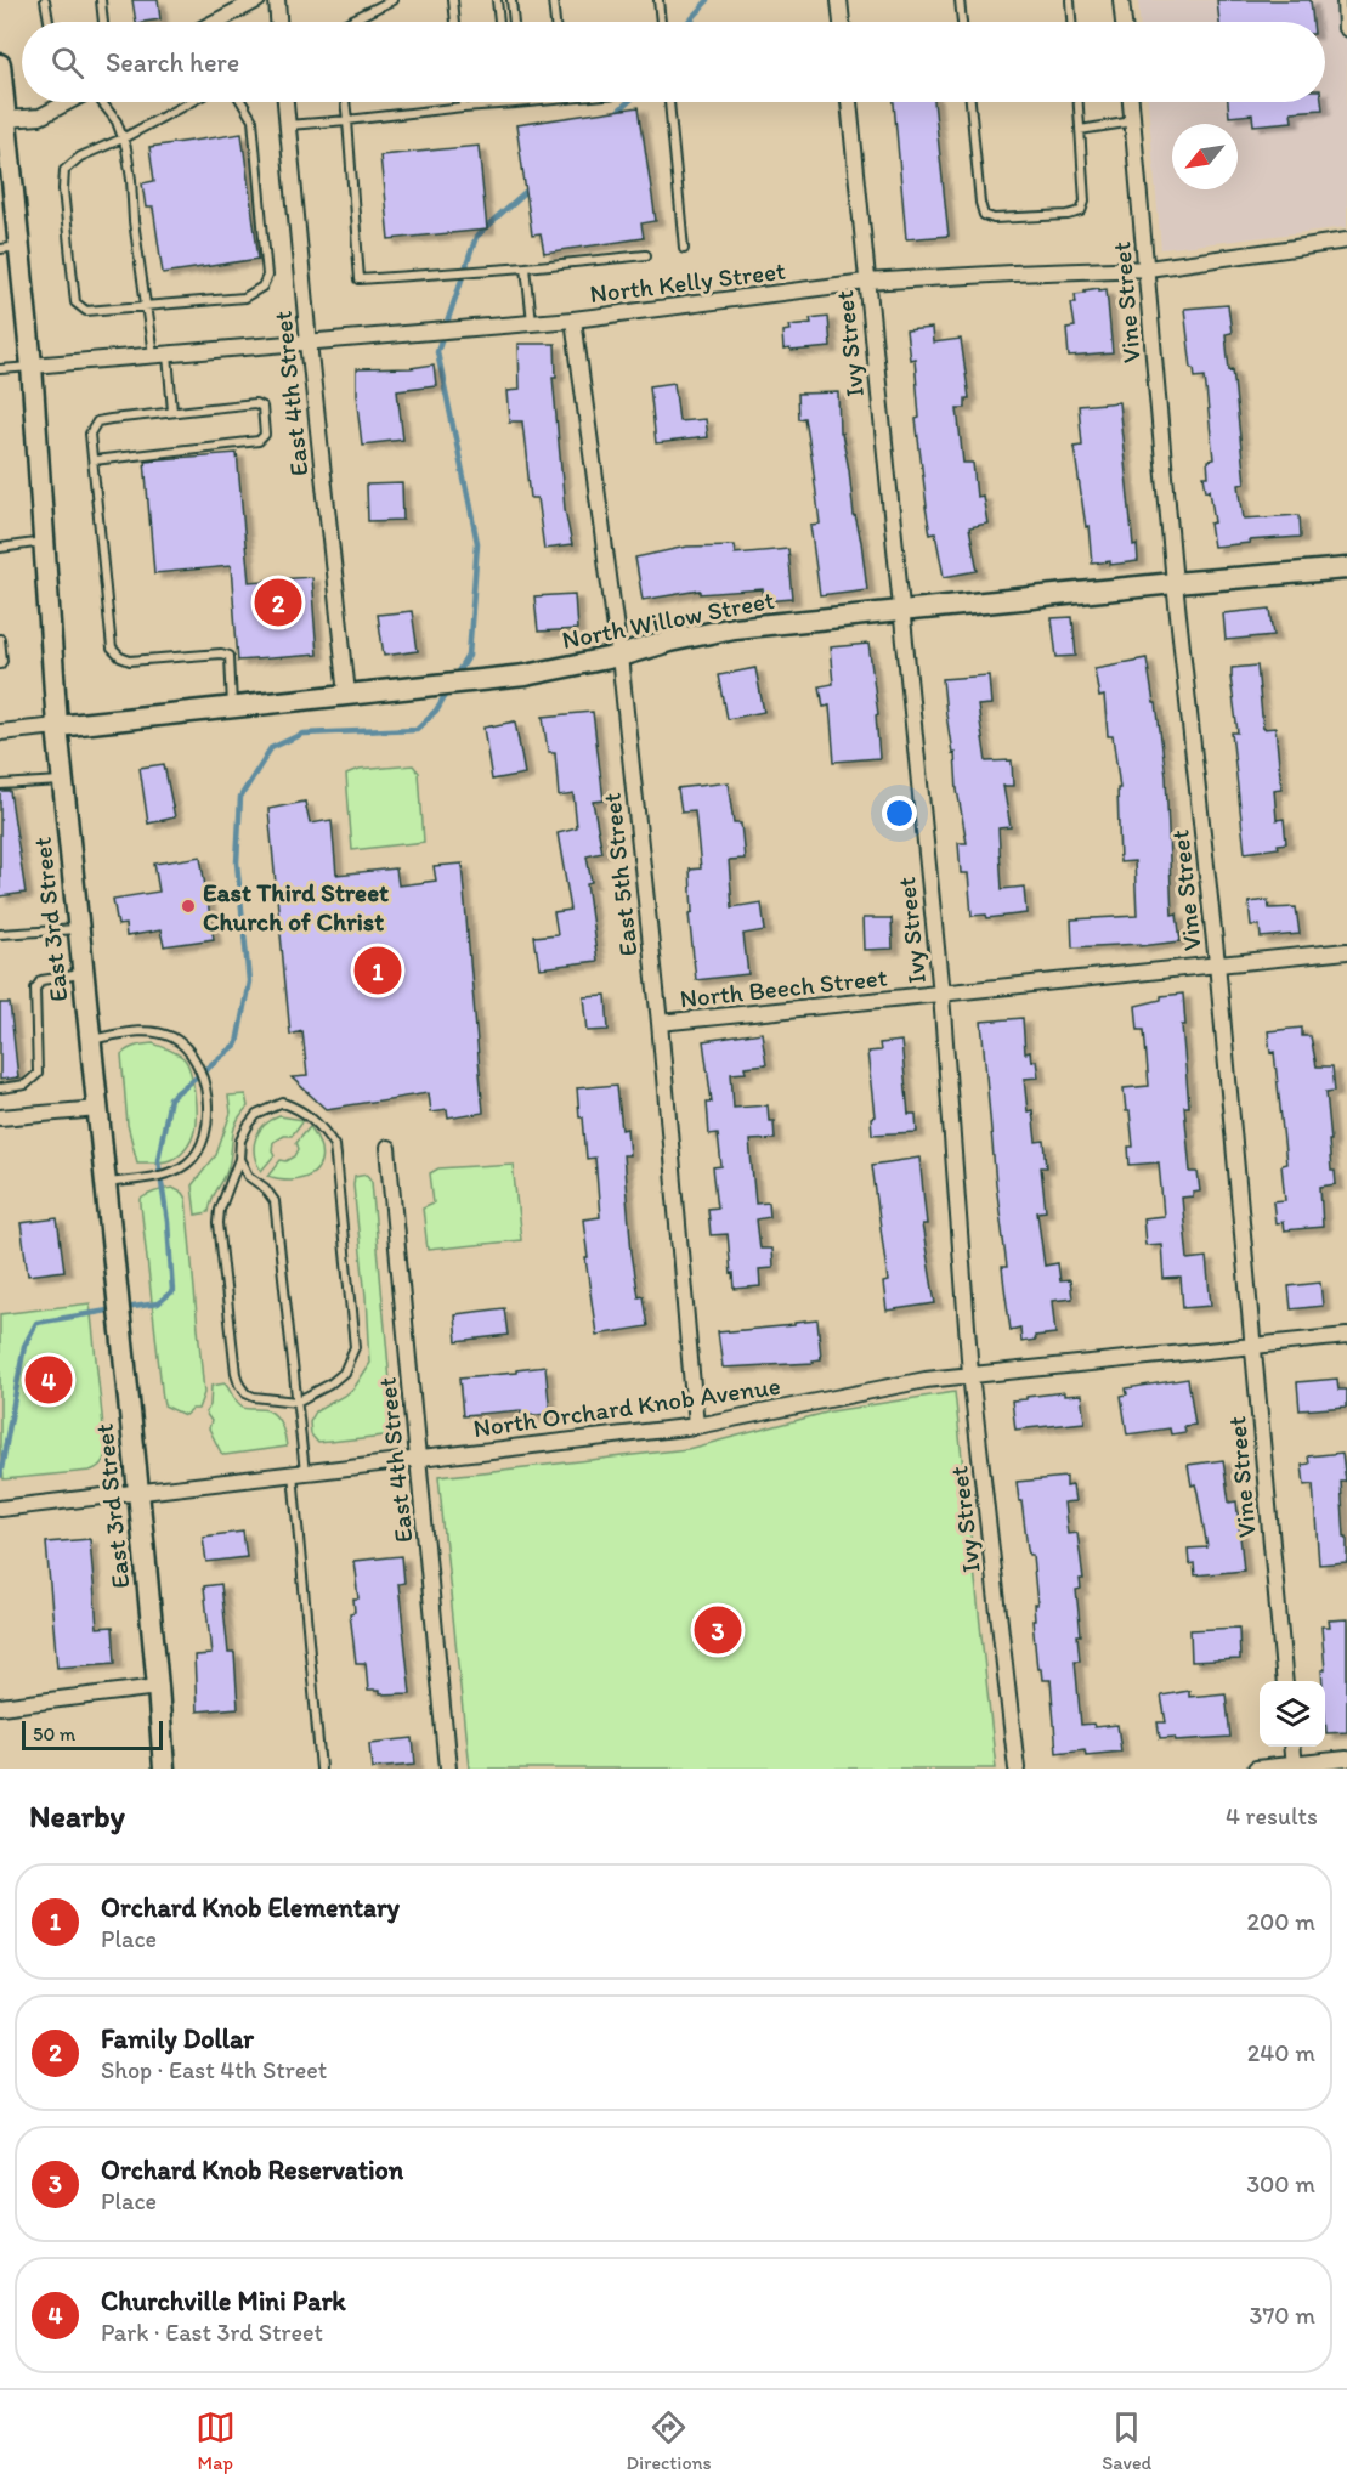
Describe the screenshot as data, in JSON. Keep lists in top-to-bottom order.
{
  "streets": {
    "main road": ["North Willow Street", "East 3rd Street"],
    "street": [
      "North Kelly Street",
      "Vine Street",
      "Ivy Street",
      "East 4th Street",
      "East 5th Street",
      "North Beech Street",
      "North Orchard Knob Avenue"
    ]
  },
  "crossings": [
    ["North Kelly Street", "Vine Street"],
    ["North Kelly Street", "Ivy Street"],
    ["North Kelly Street", "East 4th Street"],
    ["North Kelly Street", "East 5th Street"],
    ["North Kelly Street", "East 3rd Street"],
    ["Vine Street", "North Willow Street"],
    ["Vine Street", "North Beech Street"],
    ["Vine Street", "North Orchard Knob Avenue"],
    ["Ivy Street", "North Willow Street"],
    ["Ivy Street", "North Beech Street"],
    ["Ivy Street", "North Orchard Knob Avenue"],
    ["East 4th Street", "North Willow Street"],
    ["East 4th Street", "North Orchard Knob Avenue"],
    ["North Willow Street", "East 5th Street"],
    ["North Willow Street", "East 3rd Street"],
    ["East 5th Street", "North Beech Street"],
    ["East 5th Street", "North Orchard Knob Avenue"],
    ["East 3rd Street", "North Orchard Knob Avenue"]
  ],
  "places": ["East Third Street Church of Christ"],
  "scale_bar": "50 m",
  "north": "bottom left",
  "page": {
    "search": "Search here",
    "pins": [
      "2",
      "1",
      "4",
      "3"
    ],
    "scale": "50 m",
    "heading": ["Nearby", "4 results"],
    "list": [
      {
        "mark": "1",
        "name": "Orchard Knob Elementary",
        "note": "Place",
        "value": "200 m"
      },
      {
        "mark": "2",
        "name": "Family Dollar",
        "note": "Shop · East 4th Street",
        "value": "240 m"
      },
      {
        "mark": "3",
        "name": "Orchard Knob Reservation",
        "note": "Place",
        "value": "300 m"
      },
      {
        "mark": "4",
        "name": "Churchville Mini Park",
        "note": "Park · East 3rd Street",
        "value": "370 m"
      }
    ],
    "nav": ["Map", "Directions", "Saved"]
  }
}
